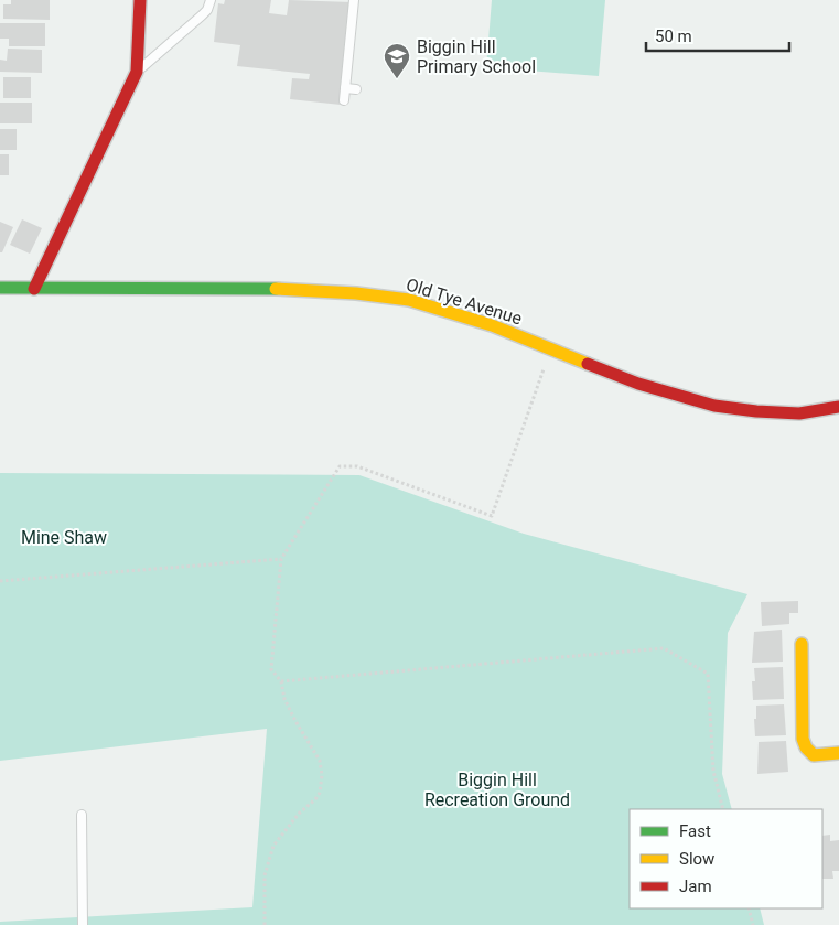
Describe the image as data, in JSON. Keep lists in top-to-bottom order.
{
  "streets": {
    "street": ["Old Tye Avenue"]
  },
  "parks": ["Mine Shaw", "Biggin Hill Recreation Ground"],
  "places": {
    "school or university": ["Biggin Hill Primary School"]
  },
  "legend": ["Fast", "Slow", "Jam"],
  "scale_bar": "50 m"
}
